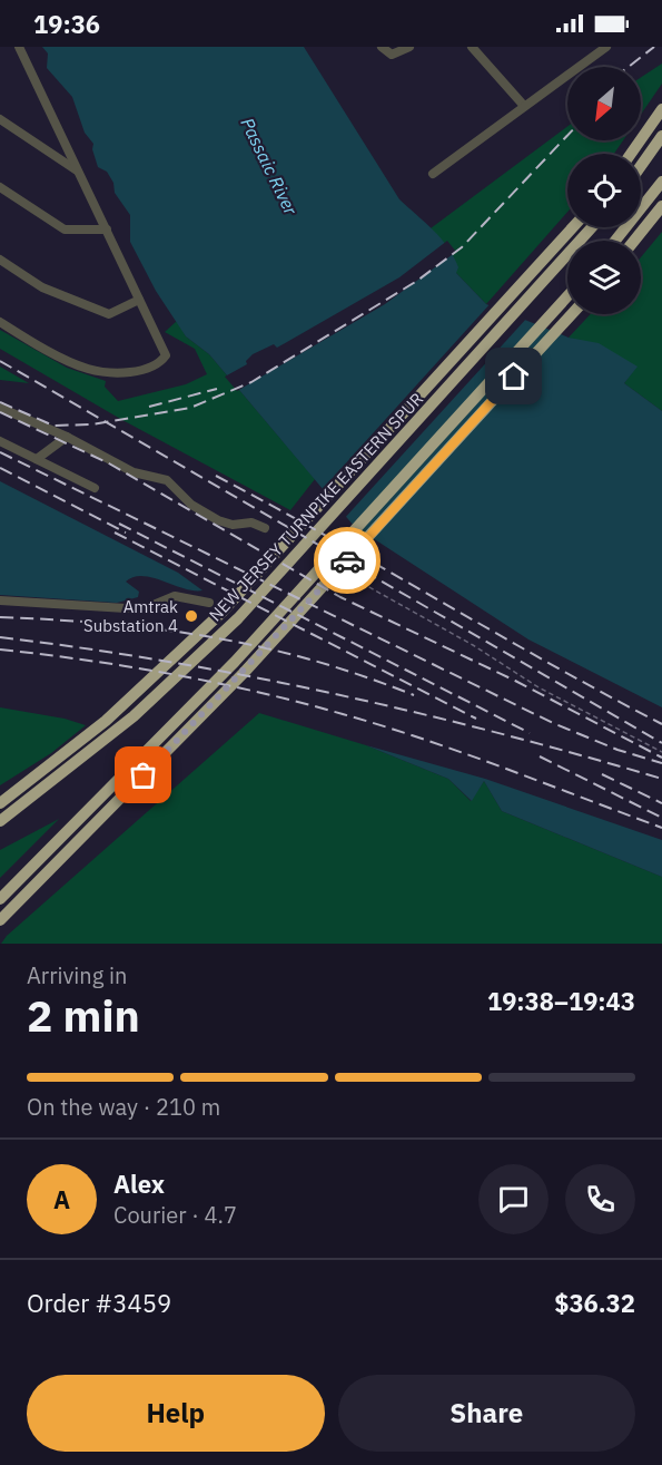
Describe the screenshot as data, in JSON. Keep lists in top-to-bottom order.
{
  "streets": {
    "highway": ["NEW JERSEY TURNPIKE EASTERN SPUR"]
  },
  "water": ["Passaic River"],
  "places": ["Amtrak Substation 4"],
  "north": "bottom left",
  "page": {
    "status": "19:36",
    "heading": ["2 min", "Arriving in", "19:38–19:43"],
    "panel": [
      "Alex",
      "Courier · 4.7",
      "Order #3459",
      "$36.32"
    ],
    "bar": "On the way · 210 m",
    "round": "A",
    "buttons": ["Help", "Share"]
  }
}
